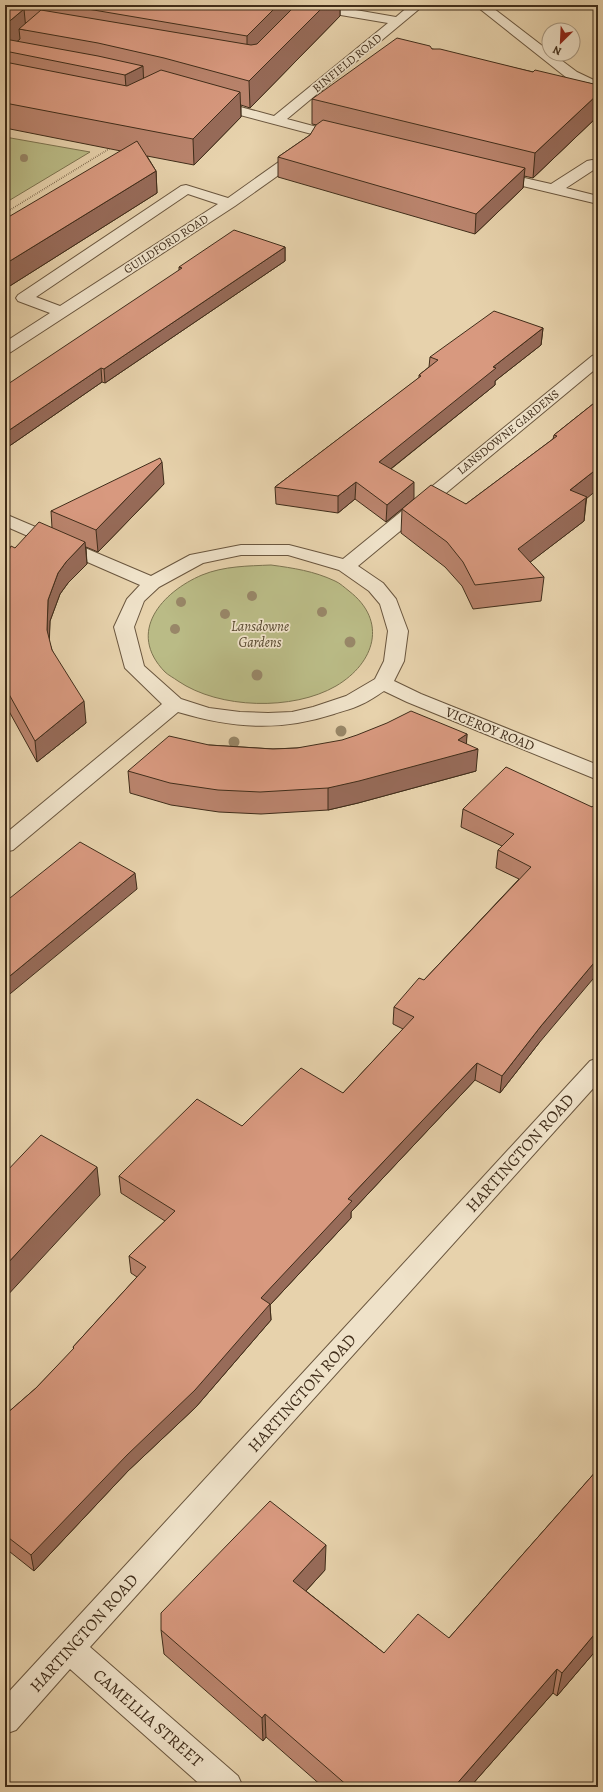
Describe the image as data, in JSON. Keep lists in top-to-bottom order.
{
  "streets": {
    "street": [
      "BINFIELD ROAD",
      "GUILDFORD ROAD",
      "LANSDOWNE GARDENS",
      "VICEROY ROAD",
      "HARTINGTON ROAD",
      "CAMELLIA STREET"
    ]
  },
  "crossings": [
    ["HARTINGTON ROAD", "CAMELLIA STREET"]
  ],
  "parks": ["Lansdowne Gardens"],
  "north": "bottom left"
}
